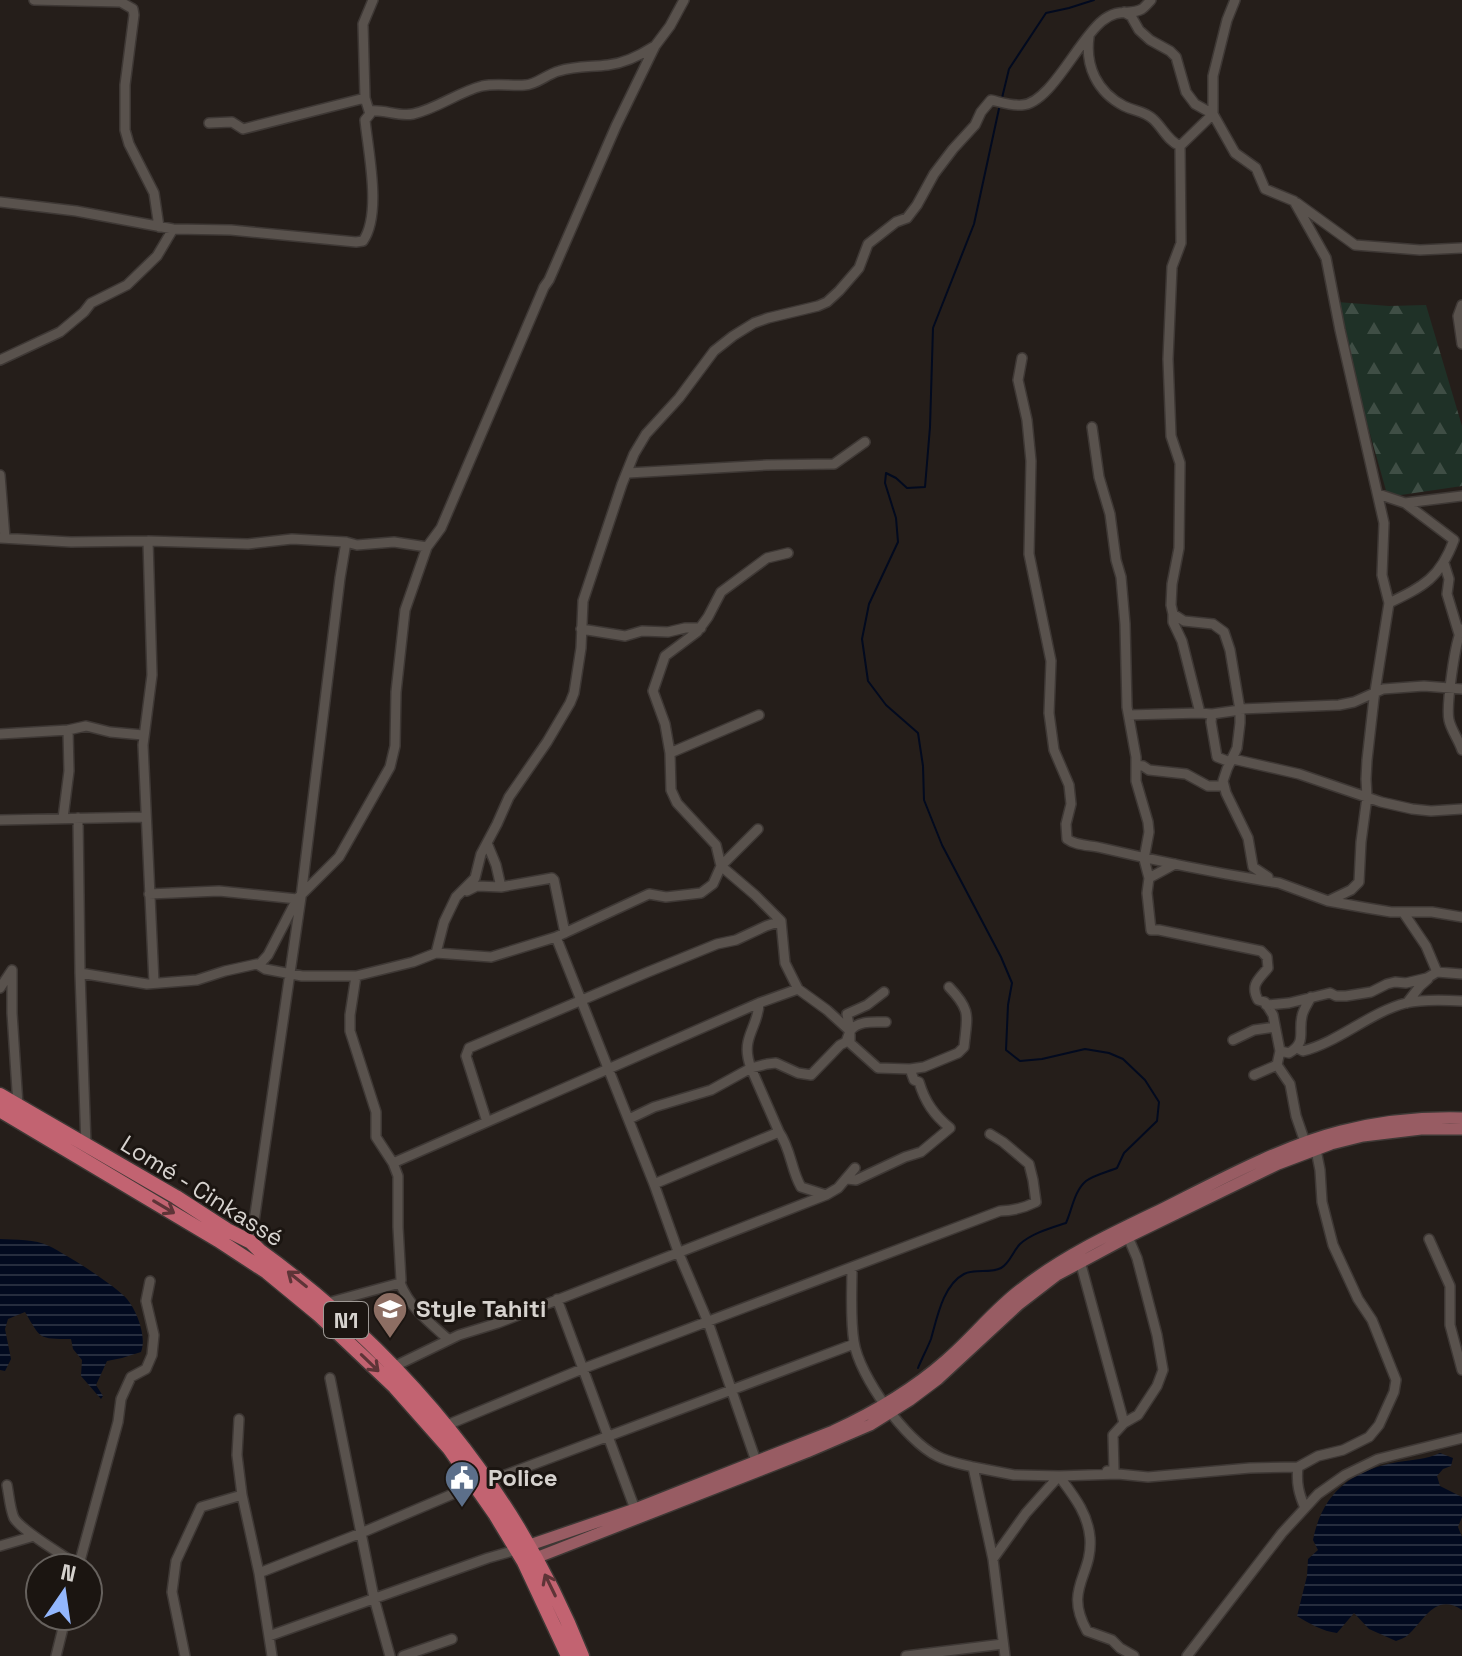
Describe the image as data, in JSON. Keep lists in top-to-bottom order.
{
  "streets": {
    "highway": ["Lomé - Cinkassé", "N1"]
  },
  "places": {
    "school or university": ["Style Tahiti"],
    "public building": ["Police"]
  },
  "north": "top"
}
